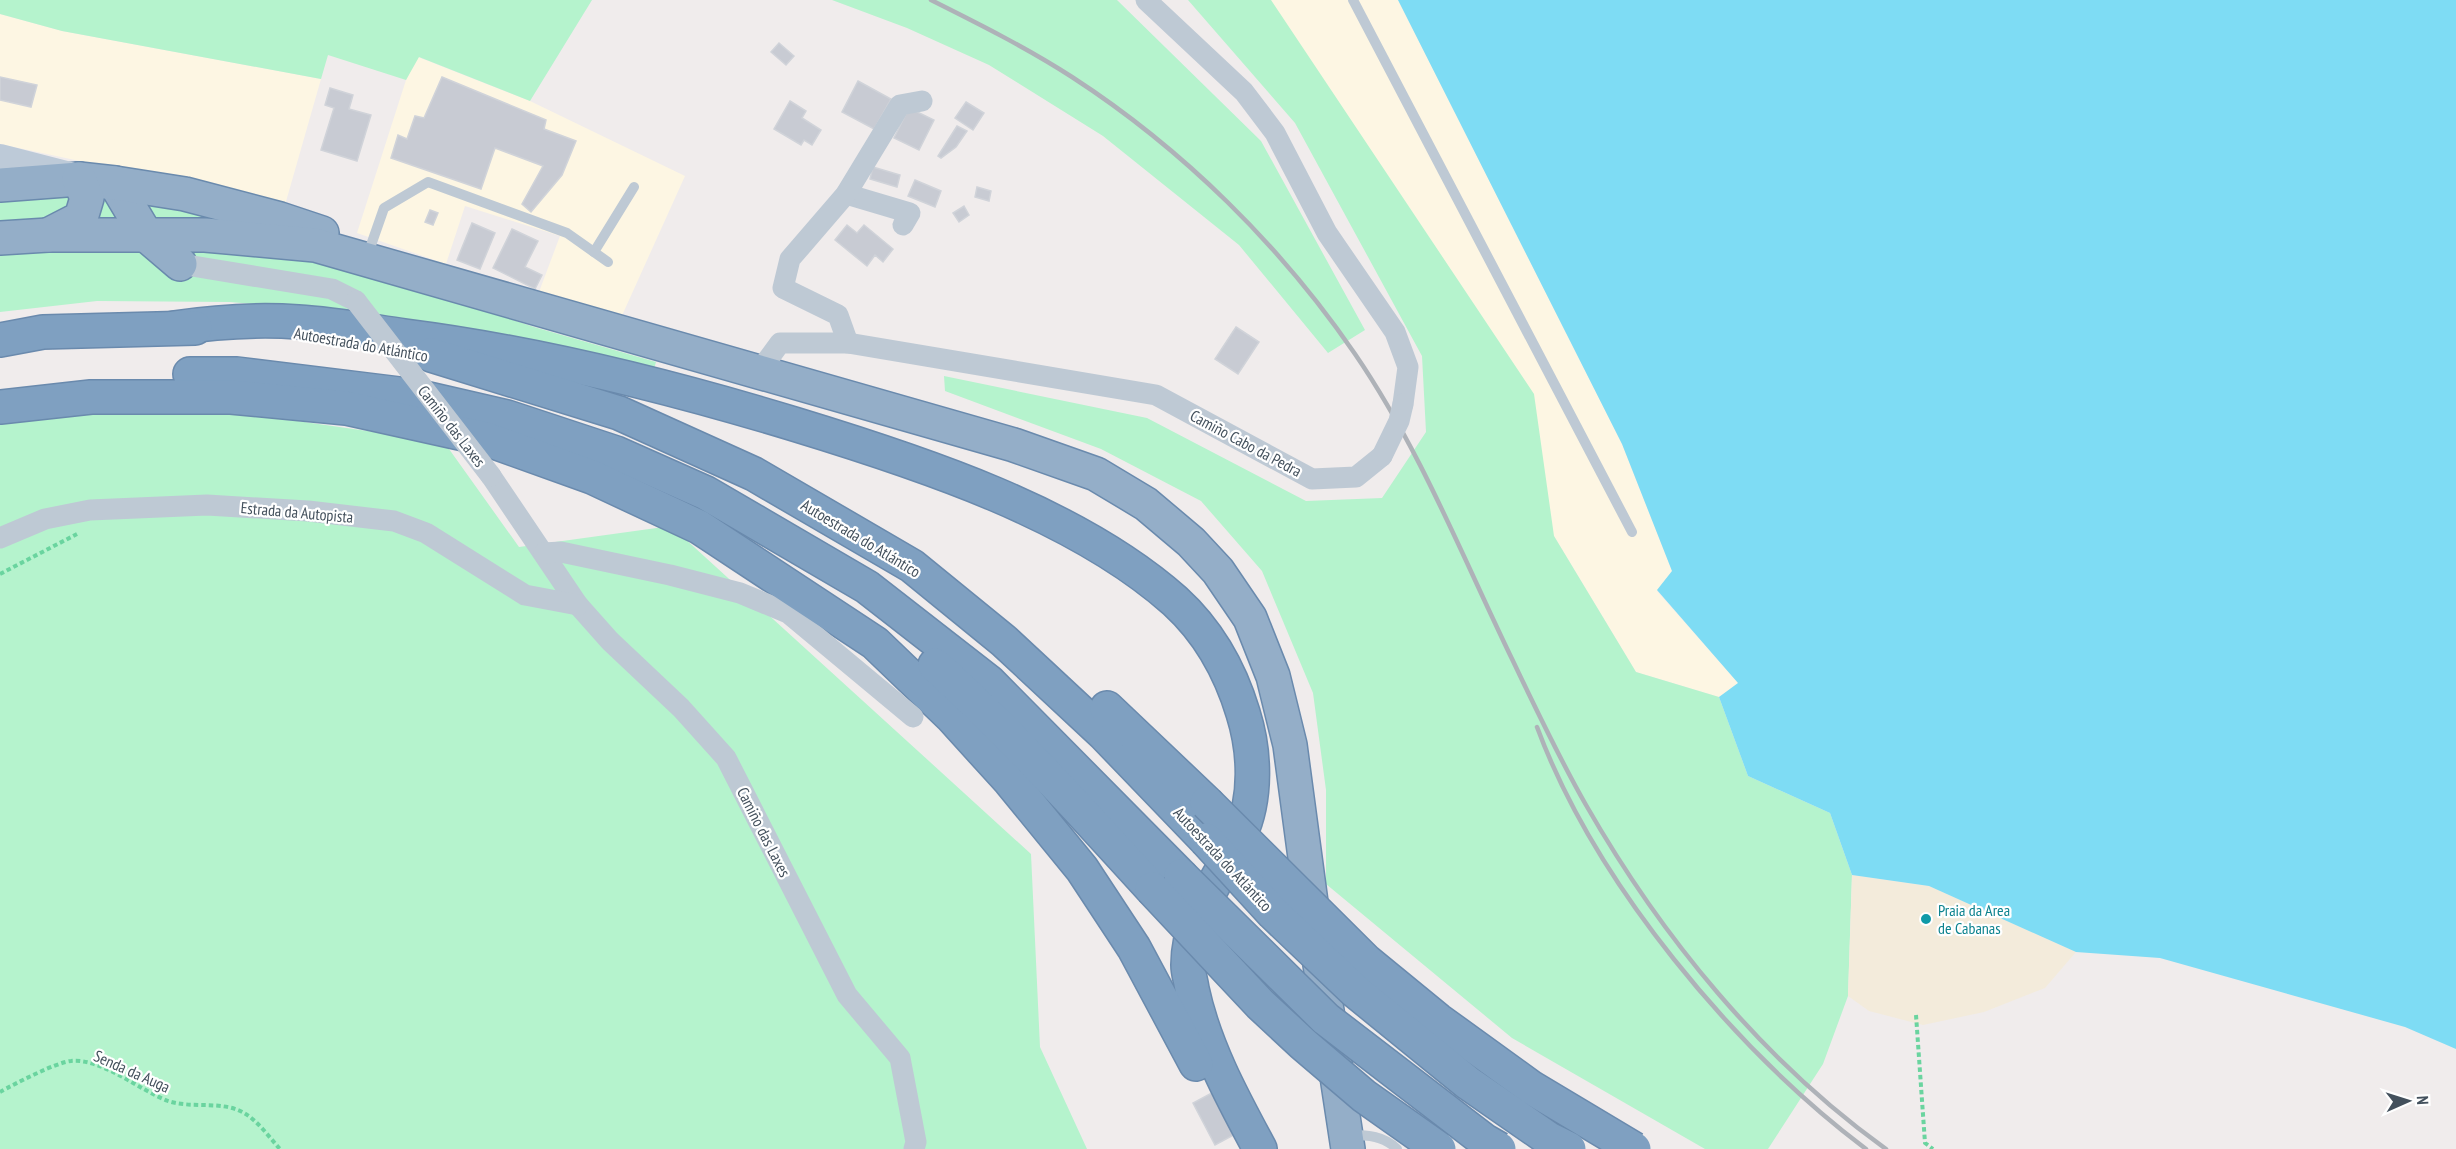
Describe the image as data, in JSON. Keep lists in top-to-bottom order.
{
  "streets": {
    "highway": ["Autoestrada do Atlántico"],
    "street": ["Camiño das Laxes", "Camiño Cabo da Pedra", "Estrada da Autopista"],
    "path": ["Senda da Auga"]
  },
  "crossings": [
    ["Camiño das Laxes", "Estrada da Autopista"]
  ],
  "places": ["Praia da Area de Cabanas"],
  "north": "right"
}
